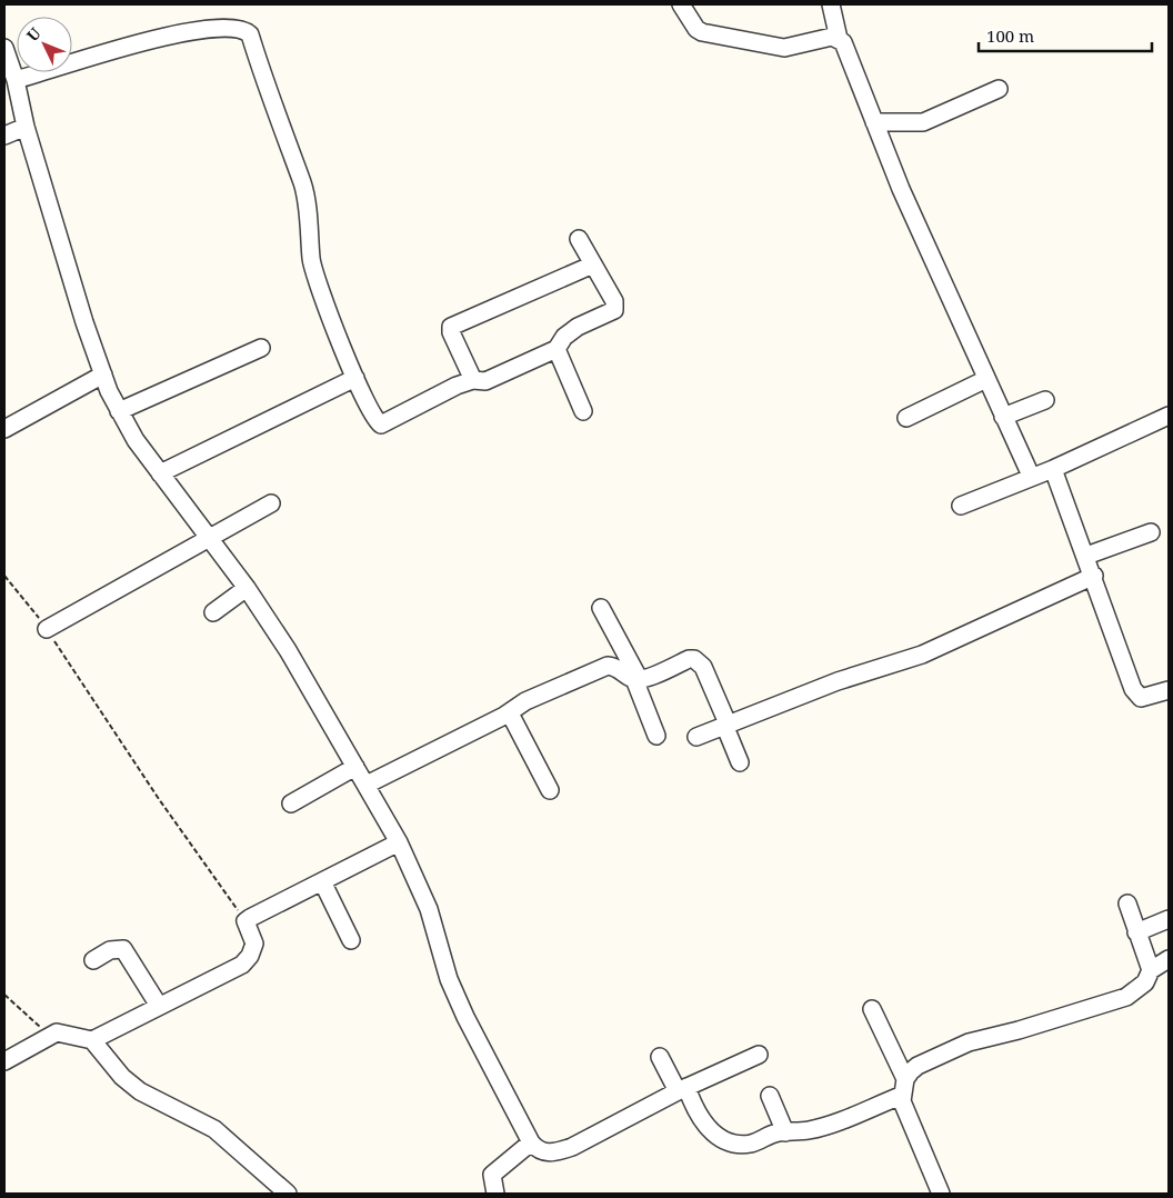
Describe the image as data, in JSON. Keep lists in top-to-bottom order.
{
  "scale_bar": "100 m",
  "north": "top left"
}
